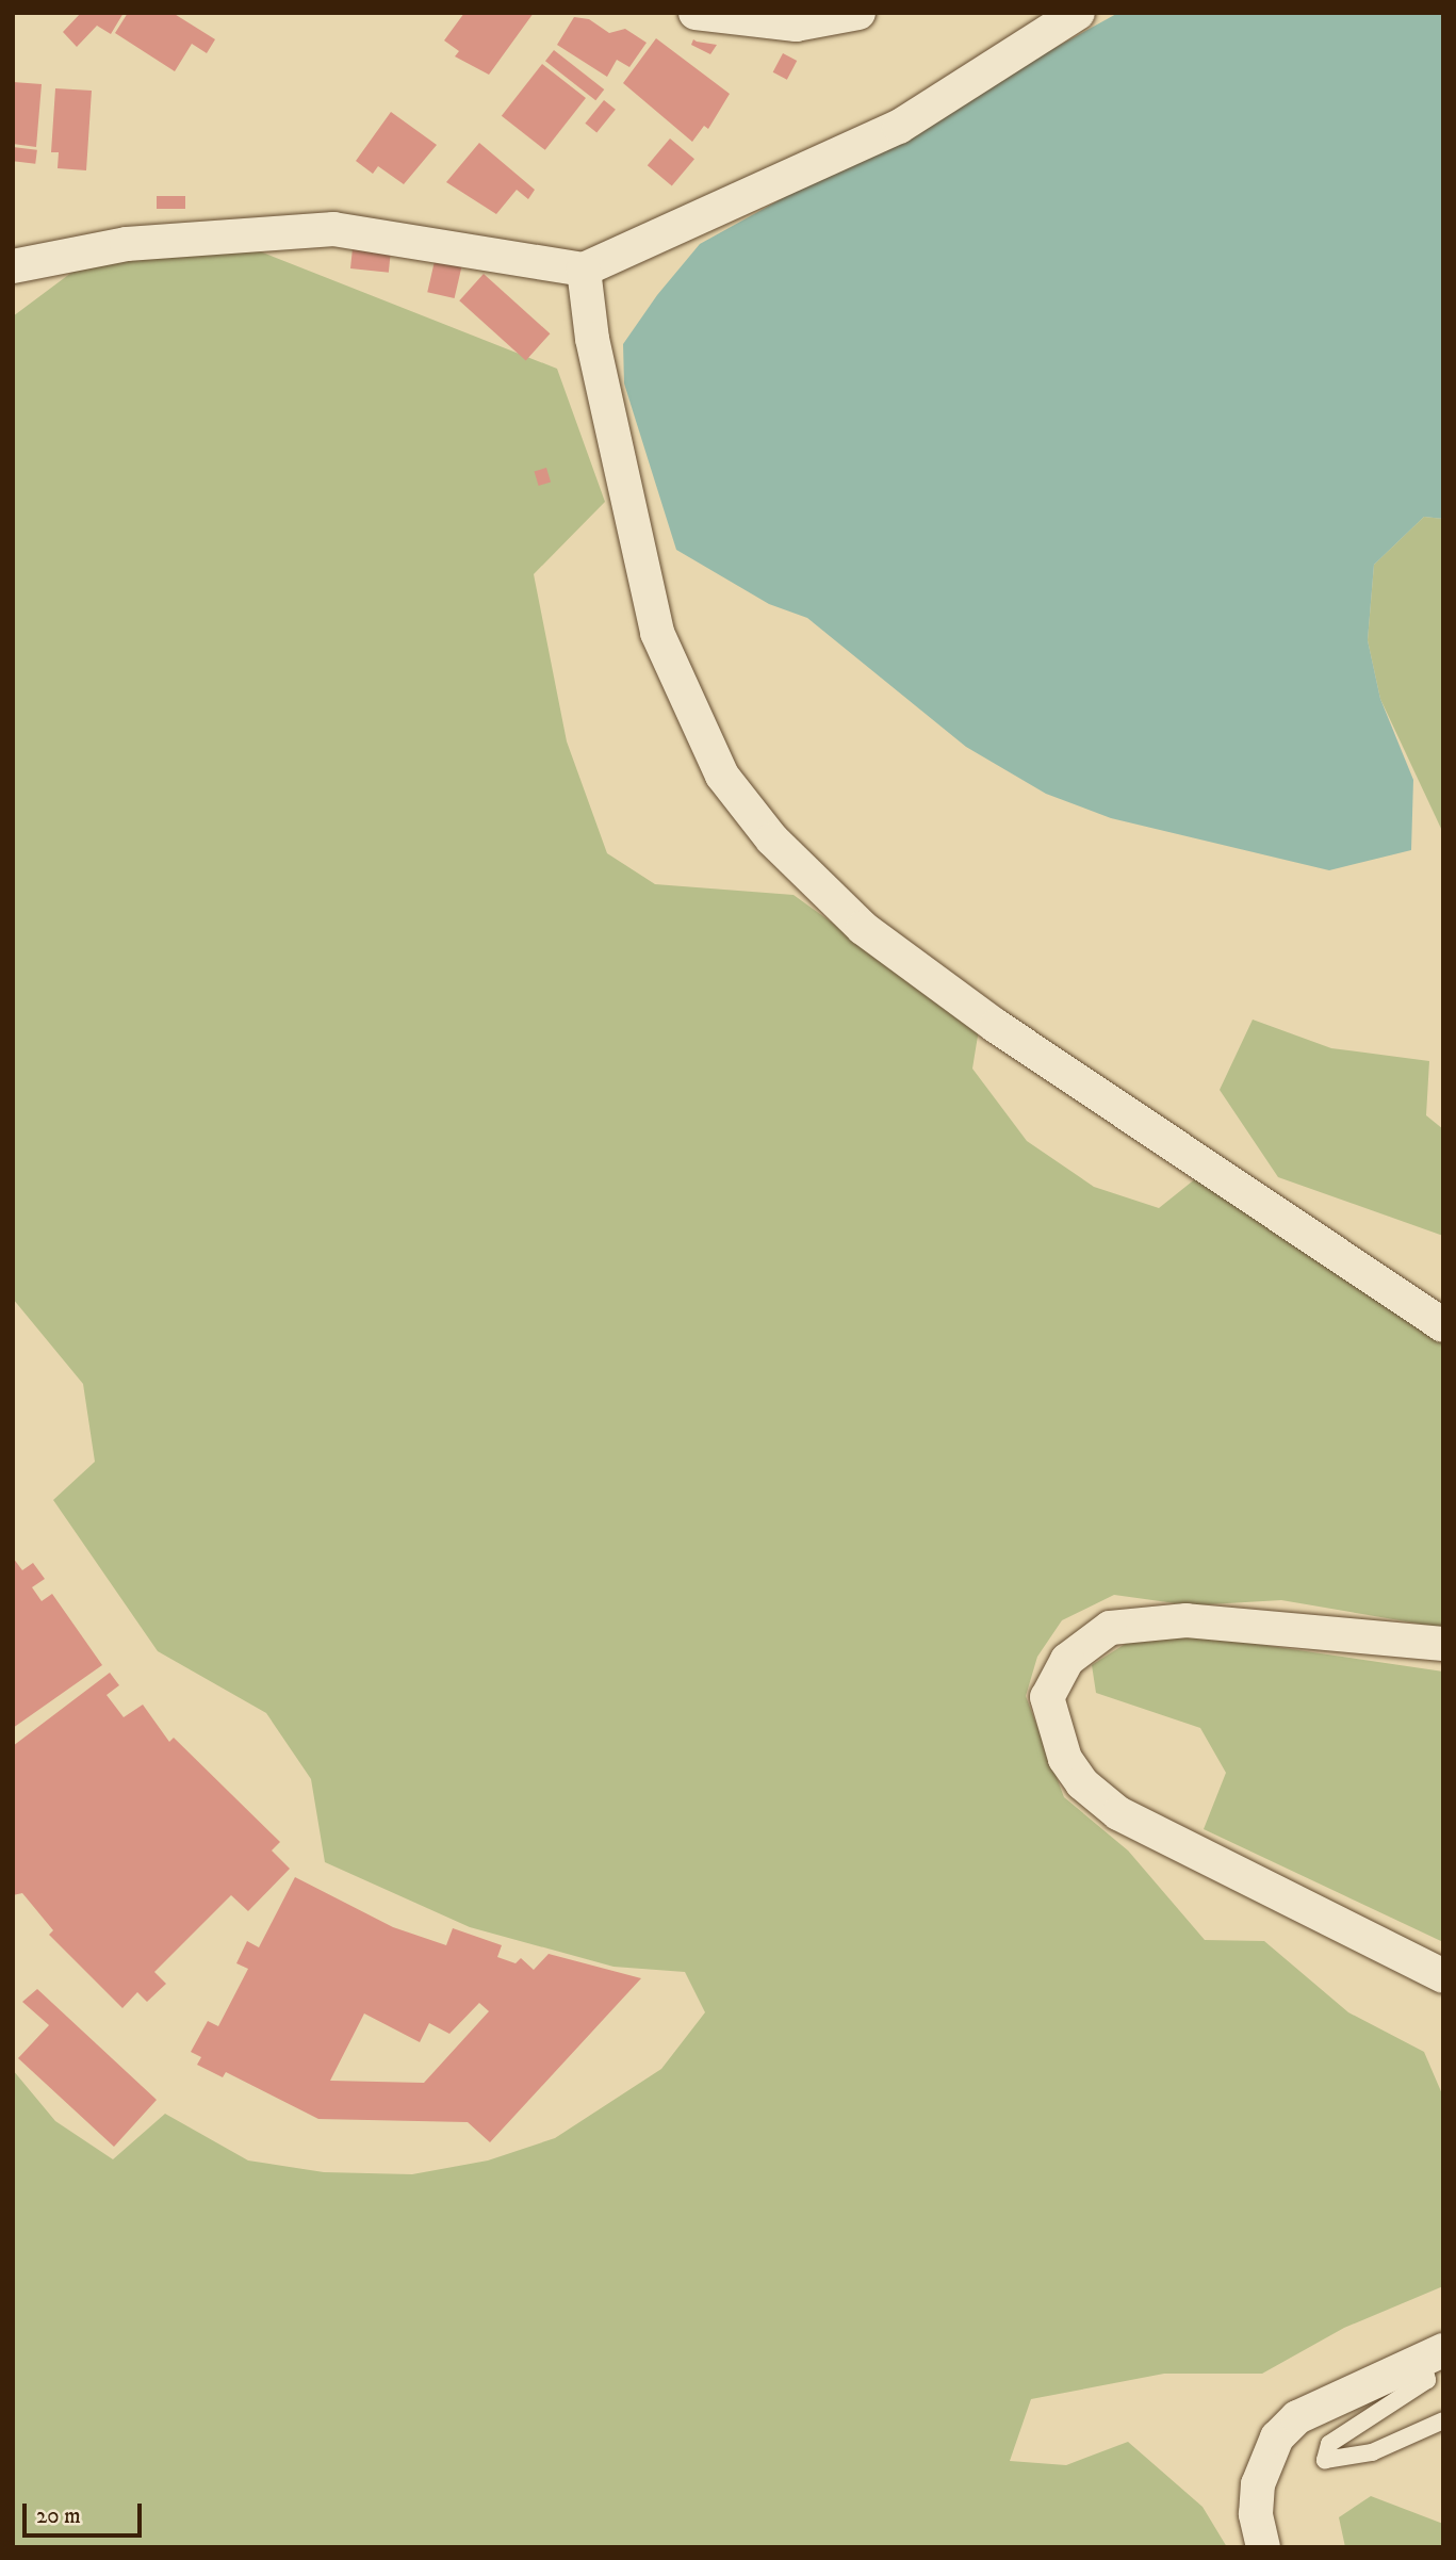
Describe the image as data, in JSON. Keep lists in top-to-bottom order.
{
  "scale_bar": "20 m"
}
